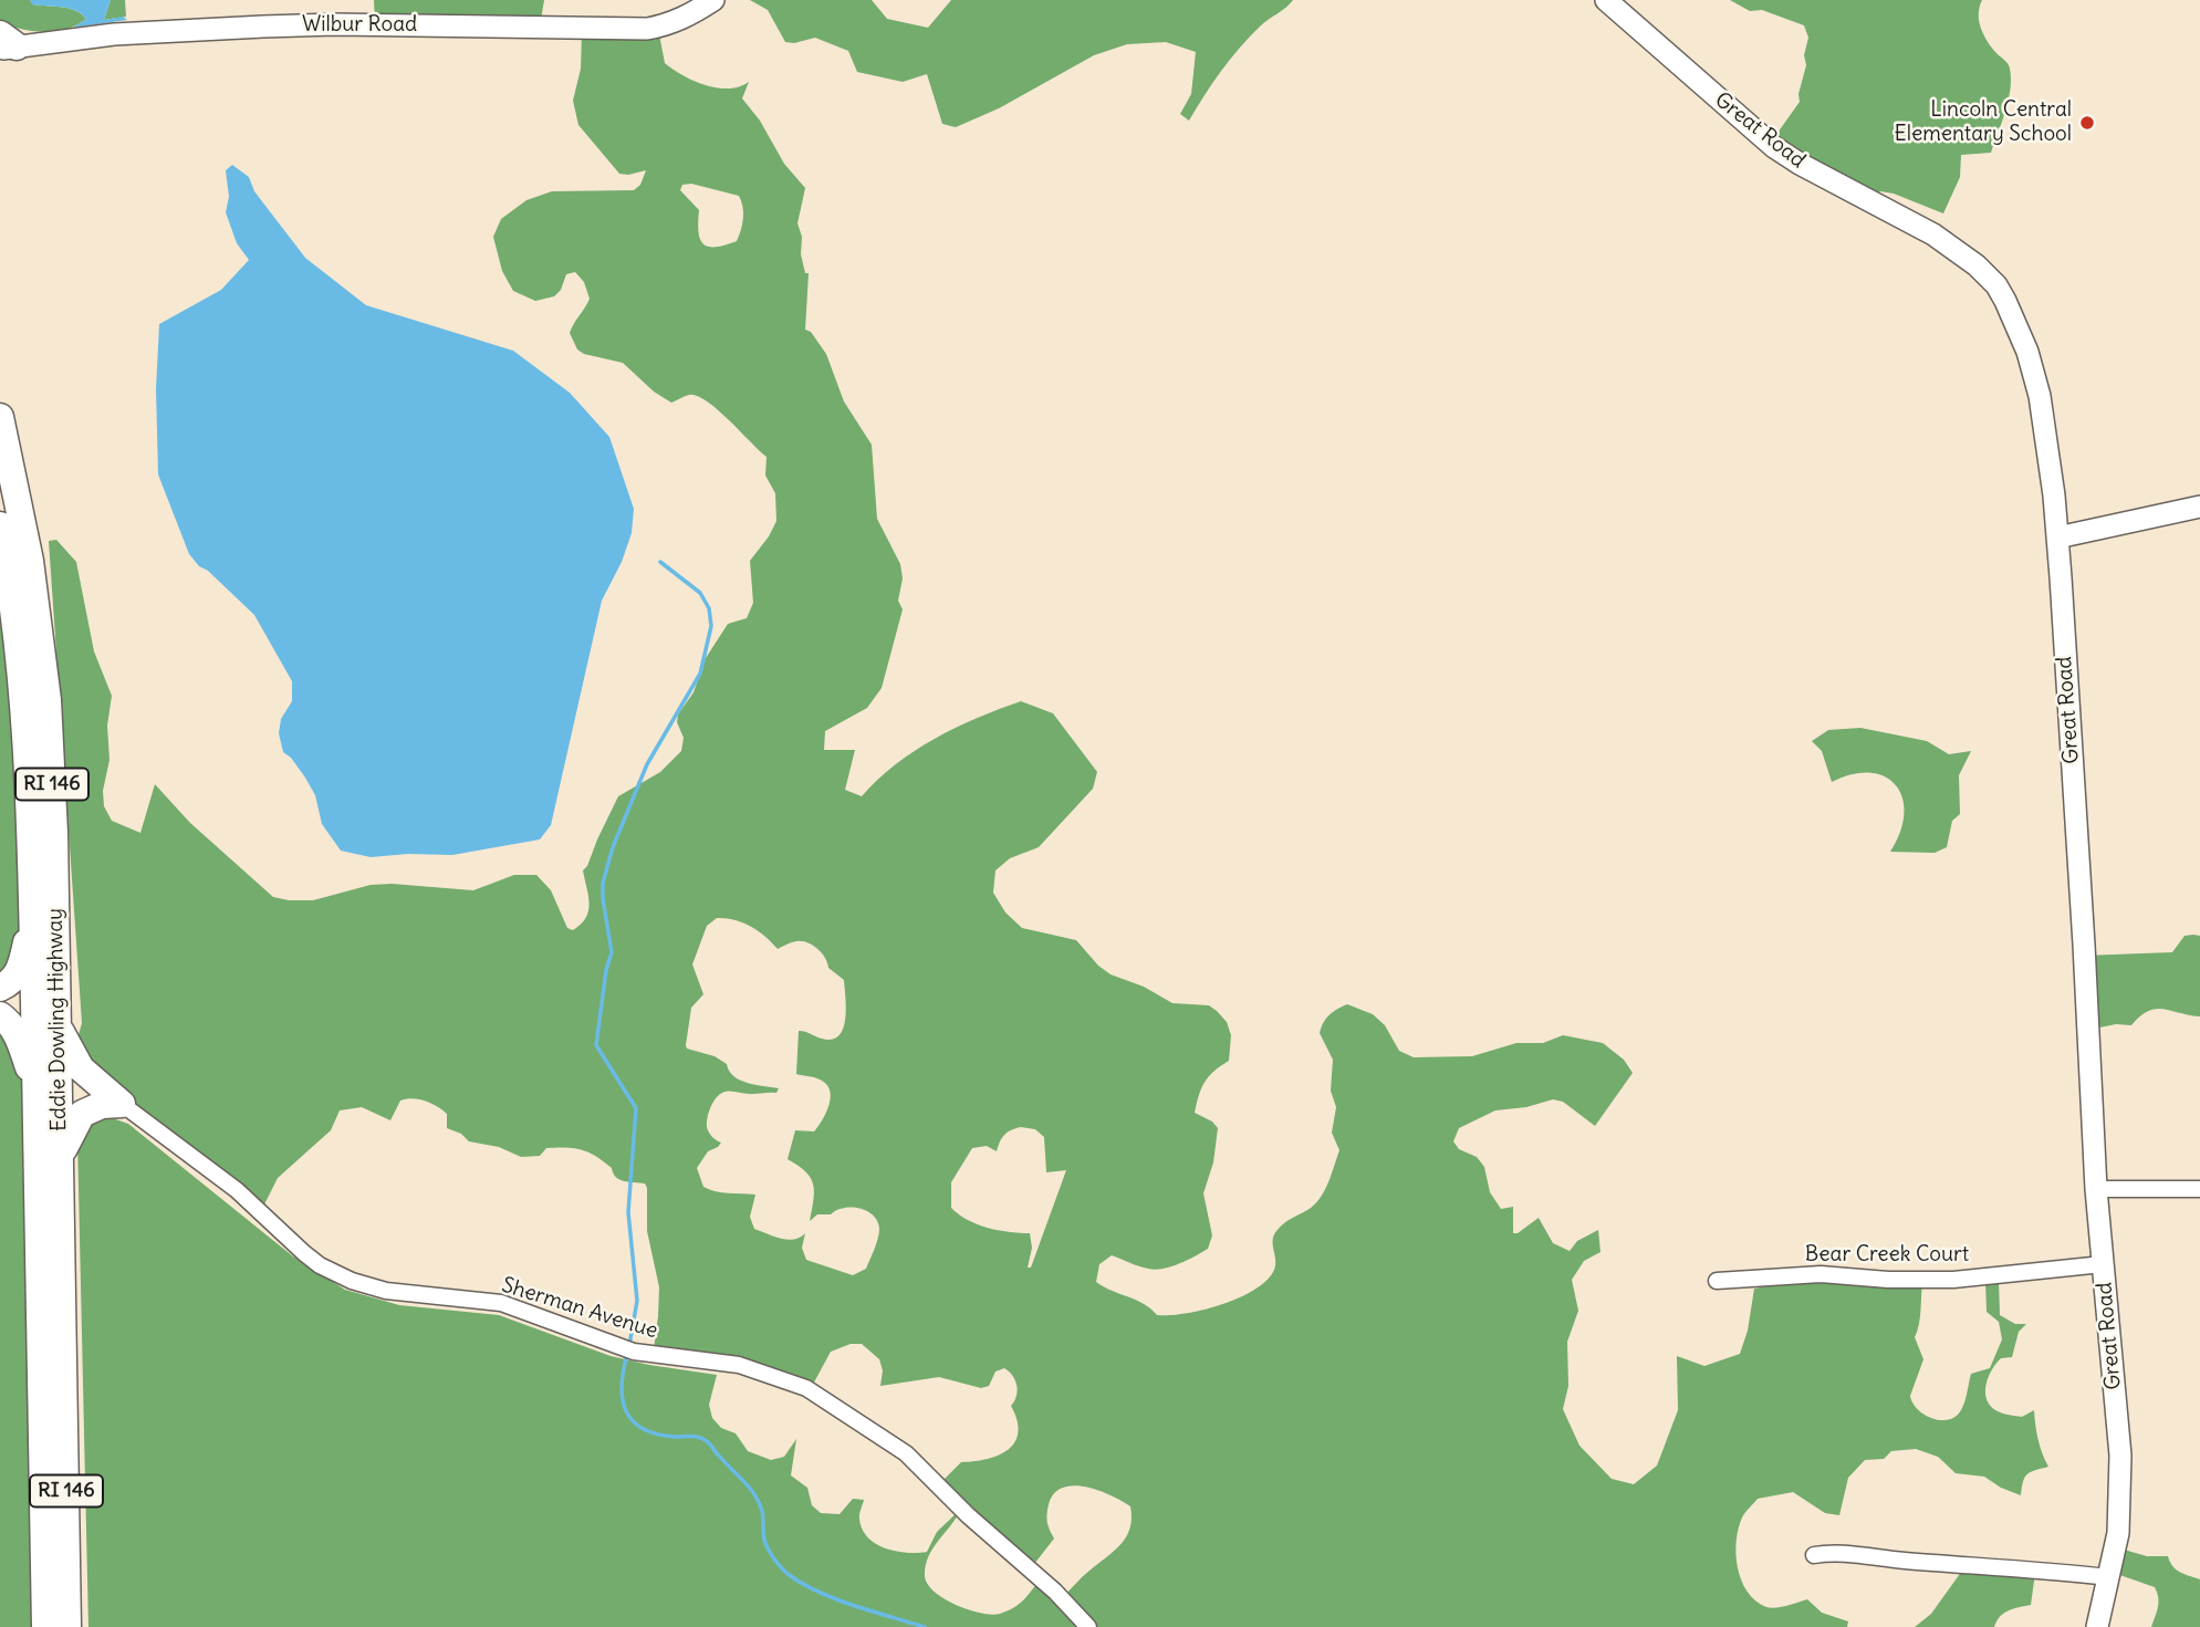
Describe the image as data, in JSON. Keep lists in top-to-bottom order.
{
  "streets": {
    "highway": ["RI 146", "Eddie Dowling Highway"],
    "street": [
      "Wilbur Road",
      "Great Road",
      "Bear Creek Court",
      "Sherman Avenue"
    ]
  },
  "crossings": [
    ["Great Road", "Bear Creek Court"]
  ],
  "places": ["Lincoln Central Elementary School"]
}
